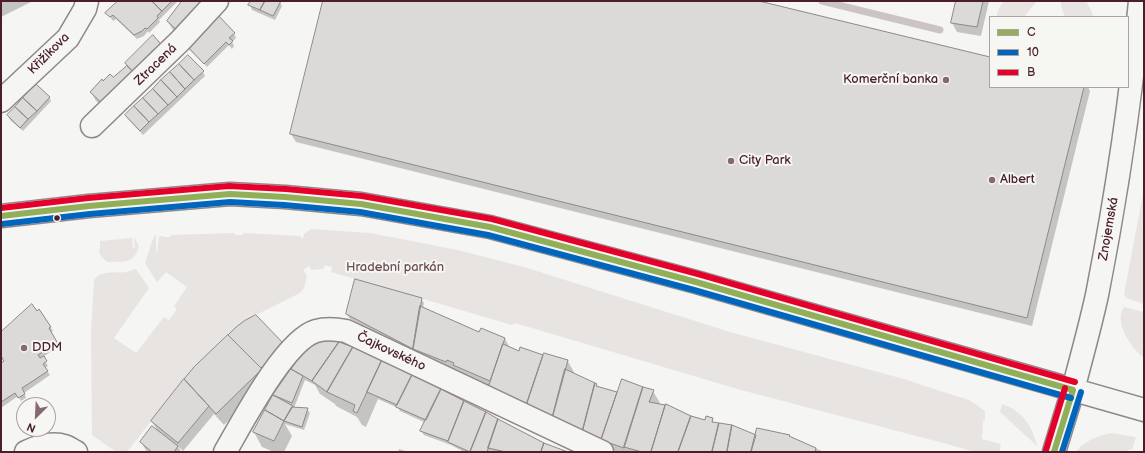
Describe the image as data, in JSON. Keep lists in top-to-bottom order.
{
  "streets": {
    "main road": [
      "Křižíkova",
      "Ztracená",
      "Znojemská",
      "Čajkovského"
    ]
  },
  "parks": ["Hradební parkán"],
  "places": [
    "Komerční banka",
    "City Park",
    "Albert",
    "DDM"
  ],
  "lines": ["transit line B", "transit line C", "transit line 10"],
  "legend": ["C", "10", "B"],
  "north": "bottom left"
}
